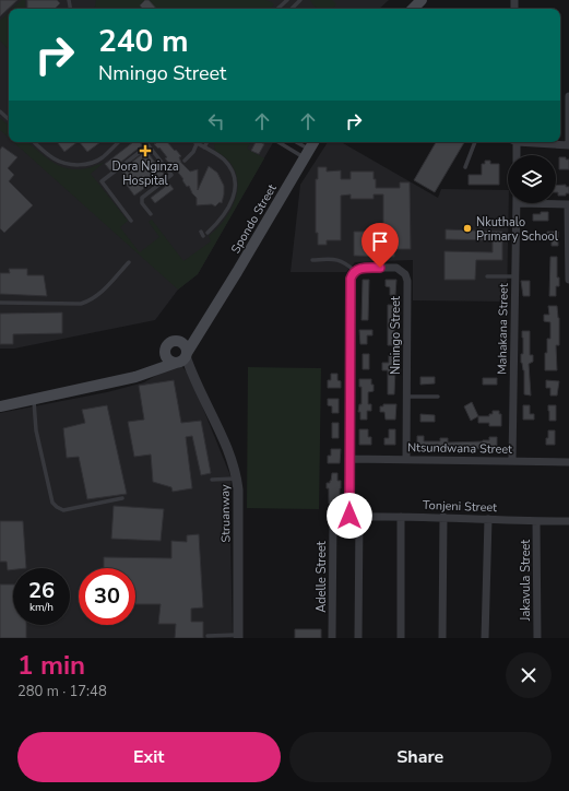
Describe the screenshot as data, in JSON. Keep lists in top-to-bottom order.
{
  "streets": {
    "main road": ["Spondo Street"],
    "street": [
      "Mahakana Street",
      "Nmingo Street",
      "Ntsundwana Street",
      "Tonjeni Street",
      "Struanway",
      "Adelle Street",
      "Jakavula Street"
    ]
  },
  "crossings": [
    ["Spondo Street", "Struanway"],
    ["Mahakana Street", "Ntsundwana Street"],
    ["Nmingo Street", "Ntsundwana Street"],
    ["Tonjeni Street", "Adelle Street"],
    ["Tonjeni Street", "Jakavula Street"]
  ],
  "places": {
    "health": ["Dora Nginza Hospital"],
    "other": ["Nkuthalo Primary School"]
  },
  "page": {
    "turn": ["240 m", "Nmingo Street"],
    "speed": "26 km/h",
    "limit": "30",
    "heading": ["1 min", "280 m · 17:48"],
    "buttons": ["Exit", "Share"]
  }
}
